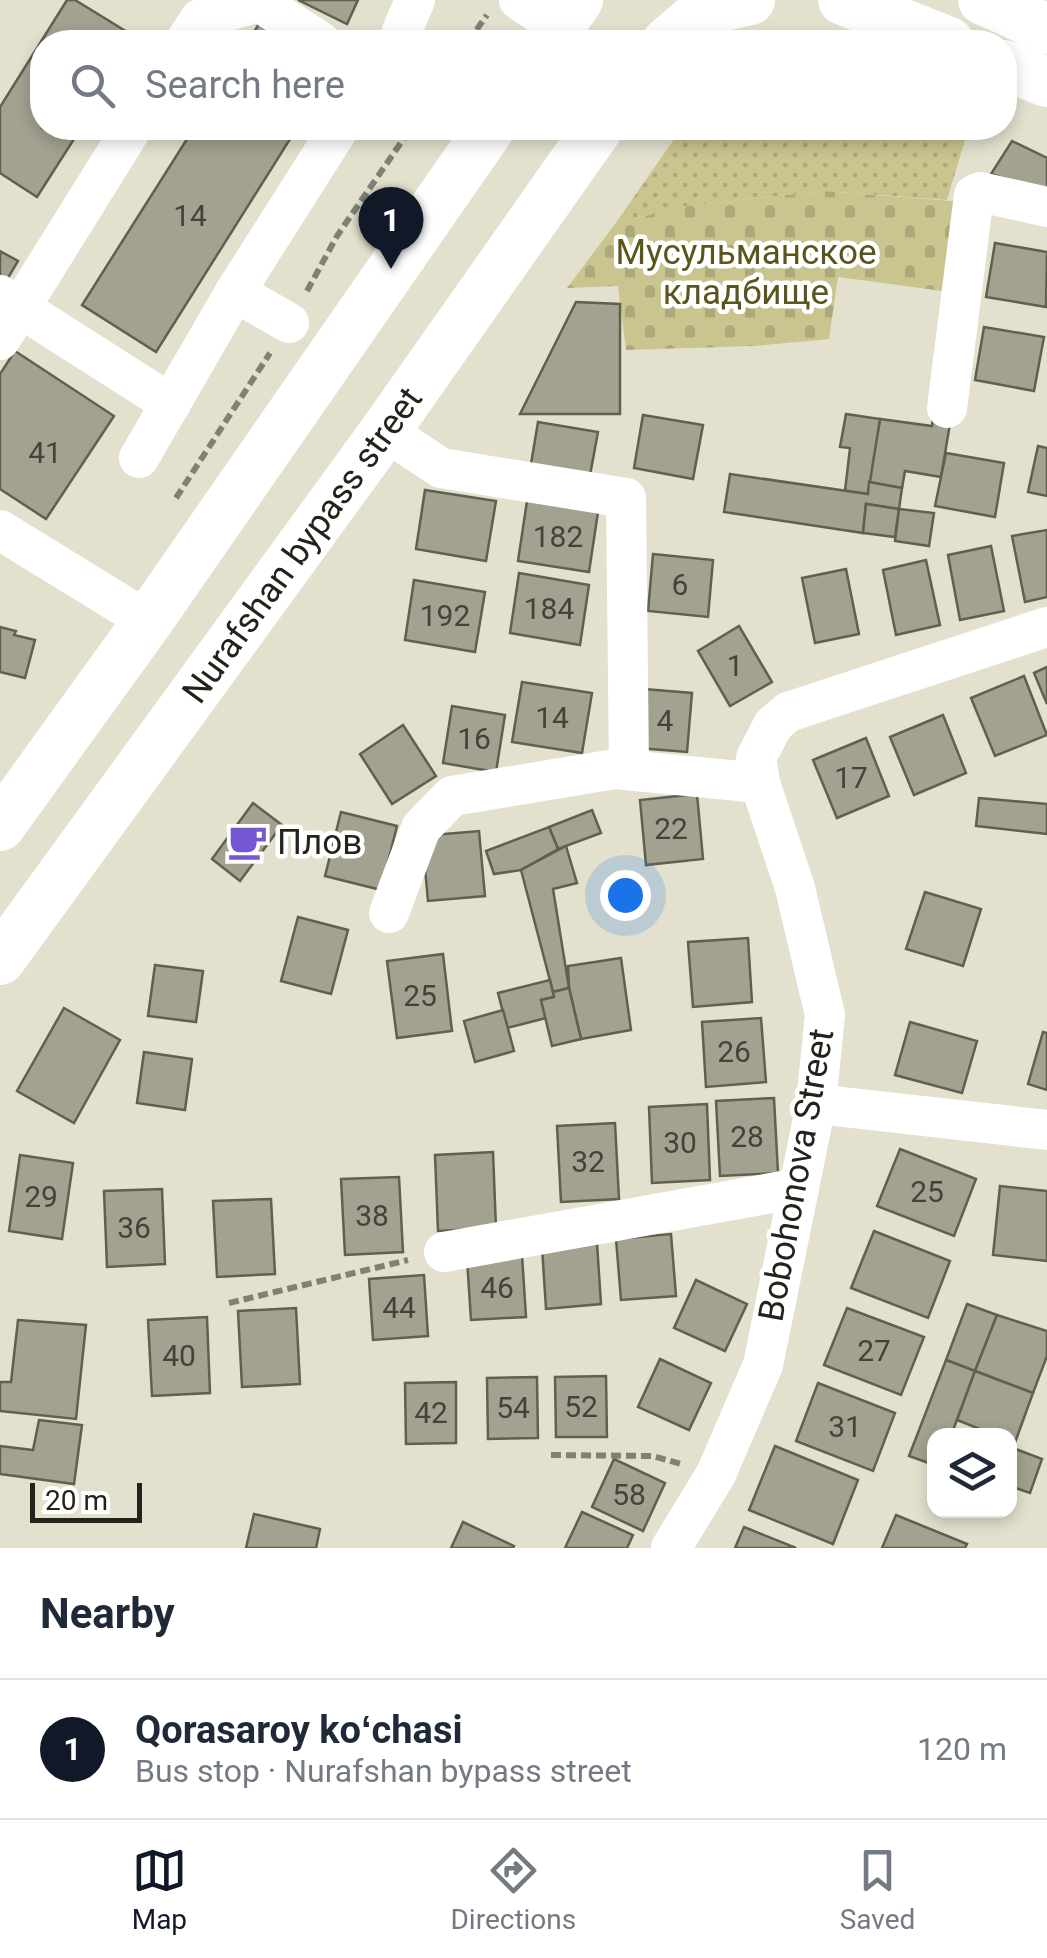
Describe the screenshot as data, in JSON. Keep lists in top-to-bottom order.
{
  "streets": {
    "main road": ["Nurafshan bypass street"],
    "street": ["Bobohonova Street"]
  },
  "parks": ["Мусульманское кладбище"],
  "places": {
    "cafe": ["Плов"]
  },
  "house_numbers": [
    "14",
    "41",
    "182",
    "6",
    "184",
    "192",
    "1",
    "14",
    "4",
    "16",
    "17",
    "22",
    "25",
    "26",
    "28",
    "30",
    "32",
    "25",
    "29",
    "38",
    "36",
    "46",
    "44",
    "27",
    "40",
    "52",
    "54",
    "42",
    "31",
    "58"
  ],
  "scale_bar": "20 m",
  "page": {
    "search": "Search here",
    "pins": "1",
    "scale": "20 m",
    "heading": "Nearby",
    "list": [
      {
        "mark": "1",
        "name": "Qorasaroy koʻchasi",
        "note": "Bus stop · Nurafshan bypass street",
        "value": "120 m"
      }
    ],
    "nav": ["Map", "Directions", "Saved"]
  }
}
